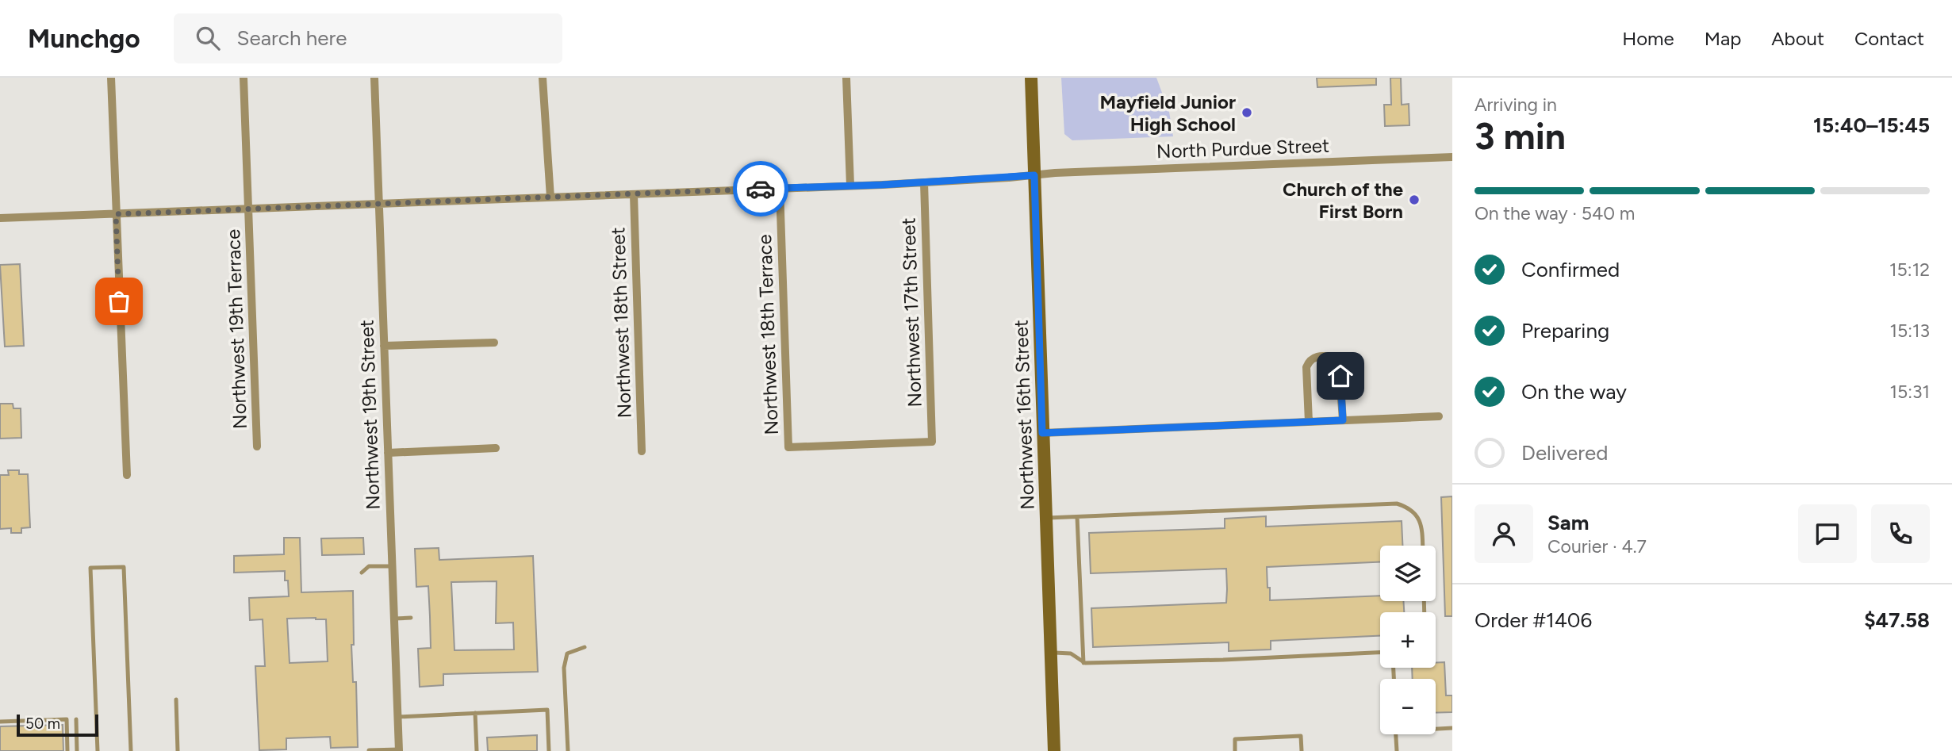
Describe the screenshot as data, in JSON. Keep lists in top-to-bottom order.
{
  "streets": {
    "street": [
      "North Purdue Street",
      "Northwest 17th Street",
      "Northwest 18th Street",
      "Northwest 19th Terrace",
      "Northwest 18th Terrace",
      "Northwest 19th Street",
      "Northwest 16th Street"
    ]
  },
  "crossings": [
    ["North Purdue Street", "Northwest 17th Street"],
    ["North Purdue Street", "Northwest 18th Street"],
    ["North Purdue Street", "Northwest 19th Terrace"],
    ["North Purdue Street", "Northwest 18th Terrace"],
    ["North Purdue Street", "Northwest 19th Street"],
    ["North Purdue Street", "Northwest 16th Street"],
    ["Northwest 17th Street", "Northwest 18th Terrace"]
  ],
  "places": ["Mayfield Junior High School", "Church of the First Born"],
  "scale_bar": "50 m",
  "page": {
    "header": "Munchgo",
    "search": "Search here",
    "nav": [
      "Home",
      "Map",
      "About",
      "Contact"
    ],
    "heading": ["3 min", "Arriving in", "15:40–15:45"],
    "panel": [
      "Sam",
      "Courier · 4.7",
      "Order #1406",
      "$47.58"
    ],
    "bar": "On the way · 540 m",
    "list": [
      ["Confirmed", "15:12"],
      ["Preparing", "15:13"],
      ["On the way", "15:31"],
      "Delivered"
    ],
    "map_buttons": ["+", "−"],
    "scale": "50 m"
  }
}
